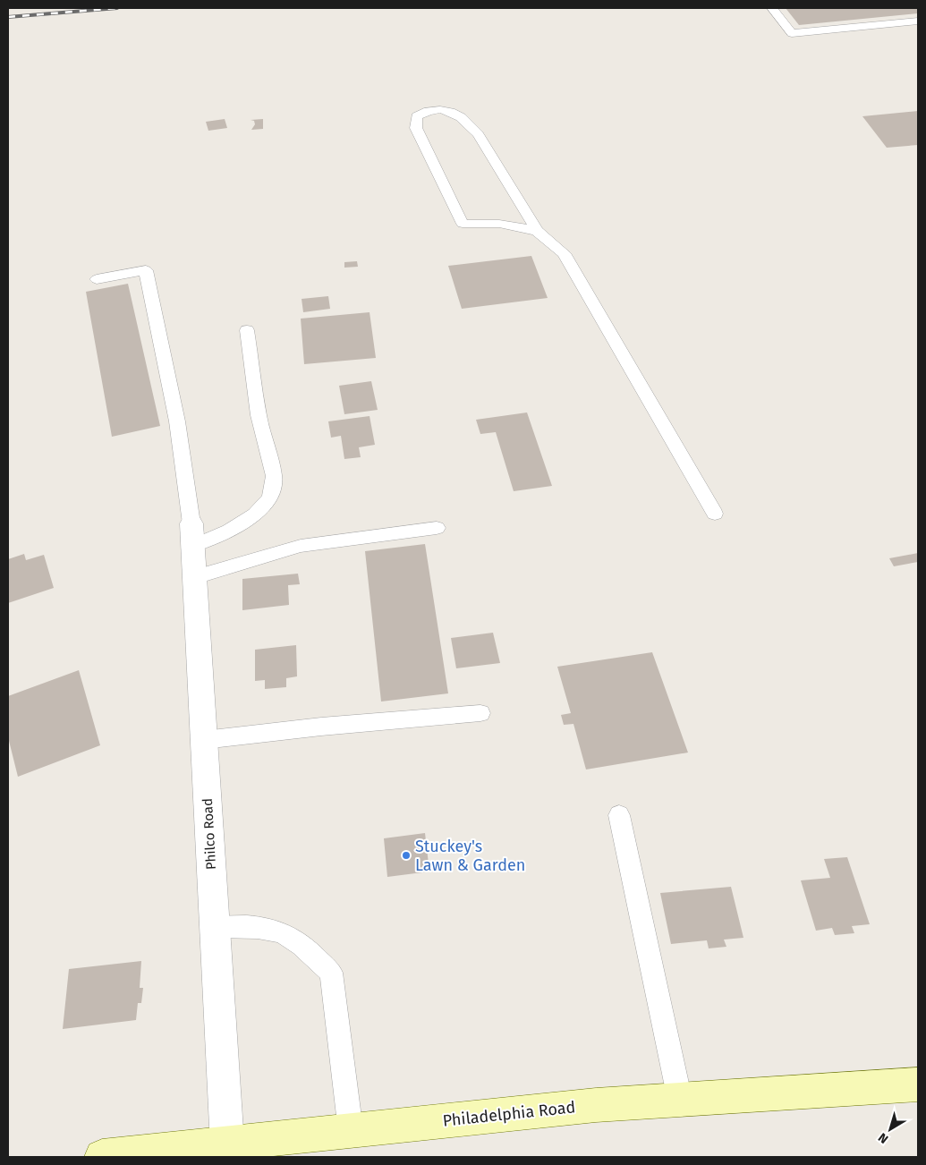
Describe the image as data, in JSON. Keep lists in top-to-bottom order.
{
  "streets": {
    "main road": ["Philadelphia Road"],
    "street": ["Philco Road"]
  },
  "crossings": [
    ["Philco Road", "Philadelphia Road"]
  ],
  "places": ["Stuckey's Lawn & Garden"],
  "north": "bottom left"
}
